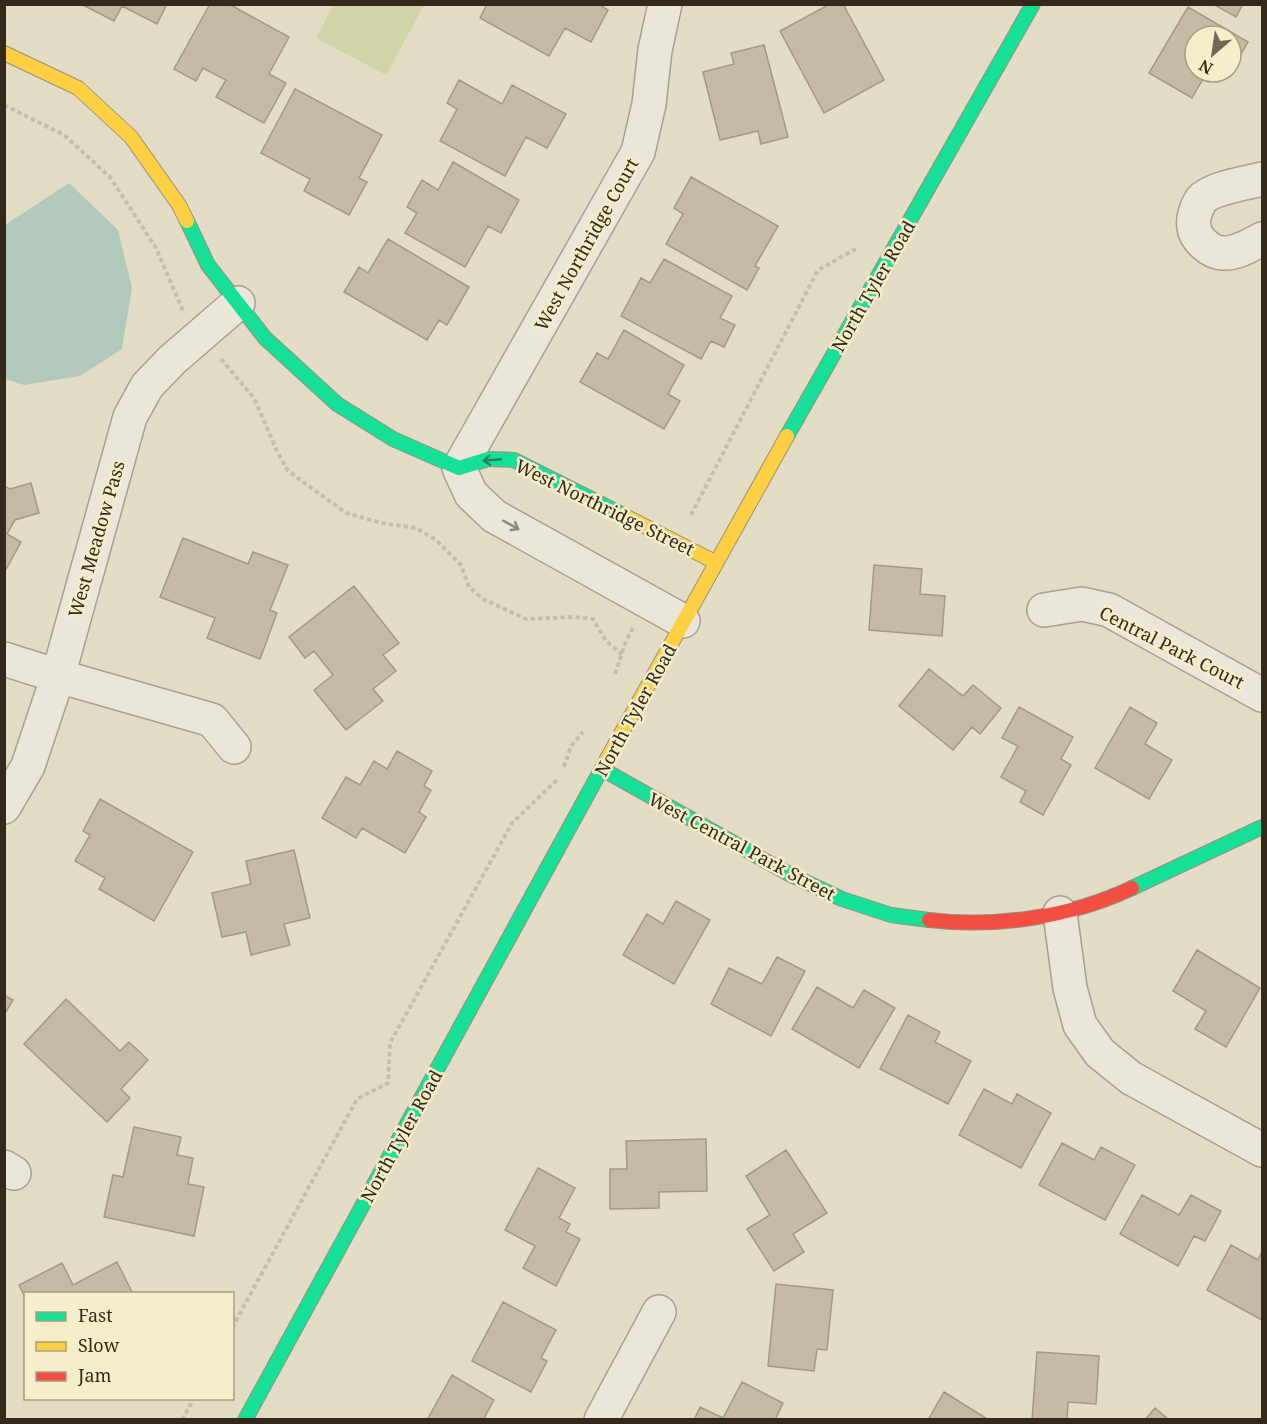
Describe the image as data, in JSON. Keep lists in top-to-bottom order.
{
  "streets": {
    "street": [
      "West Northridge Court",
      "North Tyler Road",
      "West Northridge Street",
      "West Meadow Pass",
      "Central Park Court",
      "West Central Park Street"
    ]
  },
  "crossings": [
    ["West Northridge Court", "West Northridge Street"],
    ["North Tyler Road", "West Northridge Street"],
    ["North Tyler Road", "West Central Park Street"]
  ],
  "legend": ["Fast", "Slow", "Jam"],
  "north": "bottom left"
}
